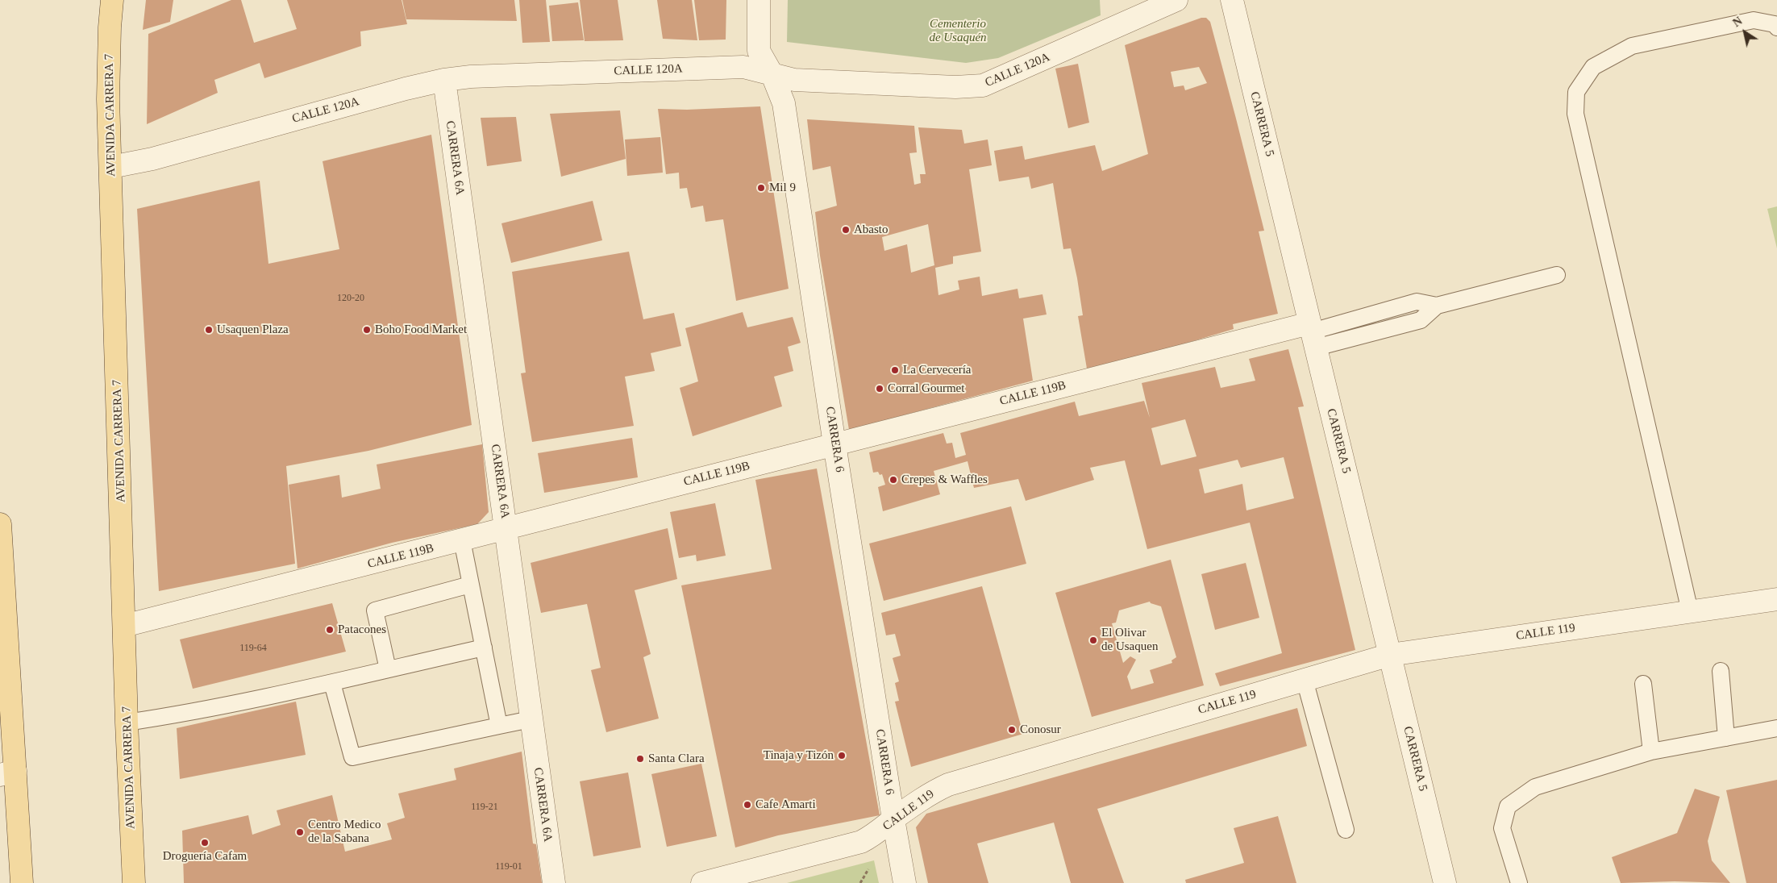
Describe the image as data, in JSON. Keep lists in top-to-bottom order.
{
  "streets": {
    "main road": ["AVENIDA CARRERA 7"],
    "street": [
      "CALLE 120A",
      "CARRERA 5",
      "CARRERA 6A",
      "CALLE 119B",
      "CARRERA 6",
      "CALLE 119"
    ]
  },
  "crossings": [
    ["CALLE 120A", "AVENIDA CARRERA 7"],
    ["CALLE 120A", "CARRERA 6A"],
    ["CALLE 120A", "CARRERA 6"],
    ["AVENIDA CARRERA 7", "CALLE 119B"],
    ["CARRERA 5", "CALLE 119B"],
    ["CARRERA 5", "CALLE 119"],
    ["CARRERA 6A", "CALLE 119B"],
    ["CALLE 119B", "CARRERA 6"],
    ["CARRERA 6", "CALLE 119"]
  ],
  "parks": ["Cementerio de Usaquén"],
  "places": [
    "Mil 9",
    "Abasto",
    "Usaquen Plaza",
    "Boho Food Market",
    "La Cervecería",
    "Corral Gourmet",
    "Crepes & Waffles",
    "Patacones",
    "El Olivar de Usaquen",
    "Conosur",
    "Tinaja y Tizón",
    "Santa Clara",
    "Cafe Amarti",
    "Centro Medico de la Sabana",
    "Droguería Cafam"
  ],
  "house_numbers": [
    "120-20",
    "119-64",
    "119-21",
    "119-01"
  ],
  "north": "top left"
}
